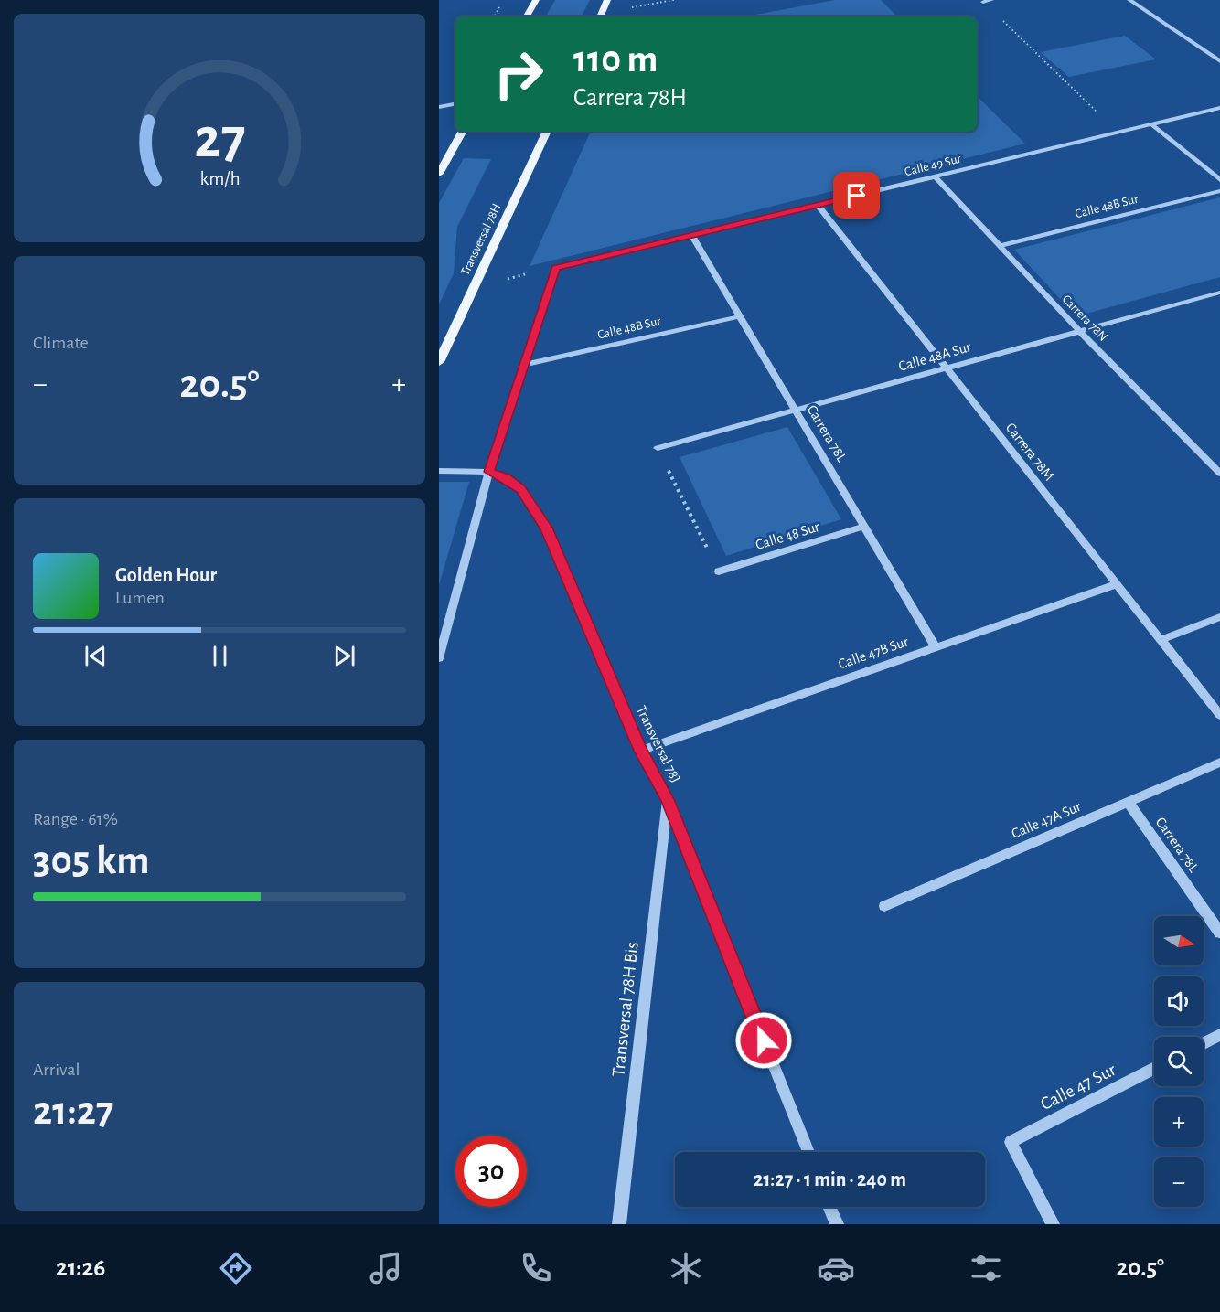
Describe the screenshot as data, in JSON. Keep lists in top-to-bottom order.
{
  "streets": {
    "main road": ["Transversal 78H"],
    "street": [
      "Calle 49 Sur",
      "Calle 48B Sur",
      "Carrera 78N",
      "Calle 48A Sur",
      "Carrera 78L",
      "Carrera 78M",
      "Calle 48 Sur",
      "Calle 47B Sur",
      "Transversal 78J",
      "Calle 47A Sur",
      "Transversal 78H Bis",
      "Calle 47 Sur"
    ]
  },
  "crossings": [
    ["Calle 49 Sur", "Calle 48B Sur"],
    ["Calle 49 Sur", "Carrera 78N"],
    ["Calle 49 Sur", "Carrera 78L"],
    ["Calle 49 Sur", "Carrera 78M"],
    ["Calle 48B Sur", "Carrera 78N"],
    ["Calle 48B Sur", "Carrera 78L"],
    ["Carrera 78N", "Calle 48A Sur"],
    ["Calle 48A Sur", "Carrera 78L"],
    ["Calle 48A Sur", "Carrera 78M"],
    ["Carrera 78L", "Calle 48 Sur"],
    ["Carrera 78L", "Calle 47B Sur"],
    ["Carrera 78L", "Calle 47A Sur"],
    ["Carrera 78M", "Calle 47B Sur"],
    ["Calle 47B Sur", "Transversal 78J"],
    ["Transversal 78J", "Transversal 78H Bis"]
  ],
  "north": "right",
  "page": {
    "turn": ["110 m", "Carrera 78H"],
    "tile": [
      "Climate",
      ["Range · 61%", "305 km"],
      ["Arrival", "21:27"]
    ],
    "heat": ["−", "20.5°", "+"],
    "song": ["Golden Hour", "Lumen"],
    "map_buttons": ["+", "−"],
    "limit": "30",
    "trip": "21:27 · 1 min · 240 m",
    "tabs": ["21:26", "20.5°"],
    "gauge": ["27", "km/h"]
  }
}
